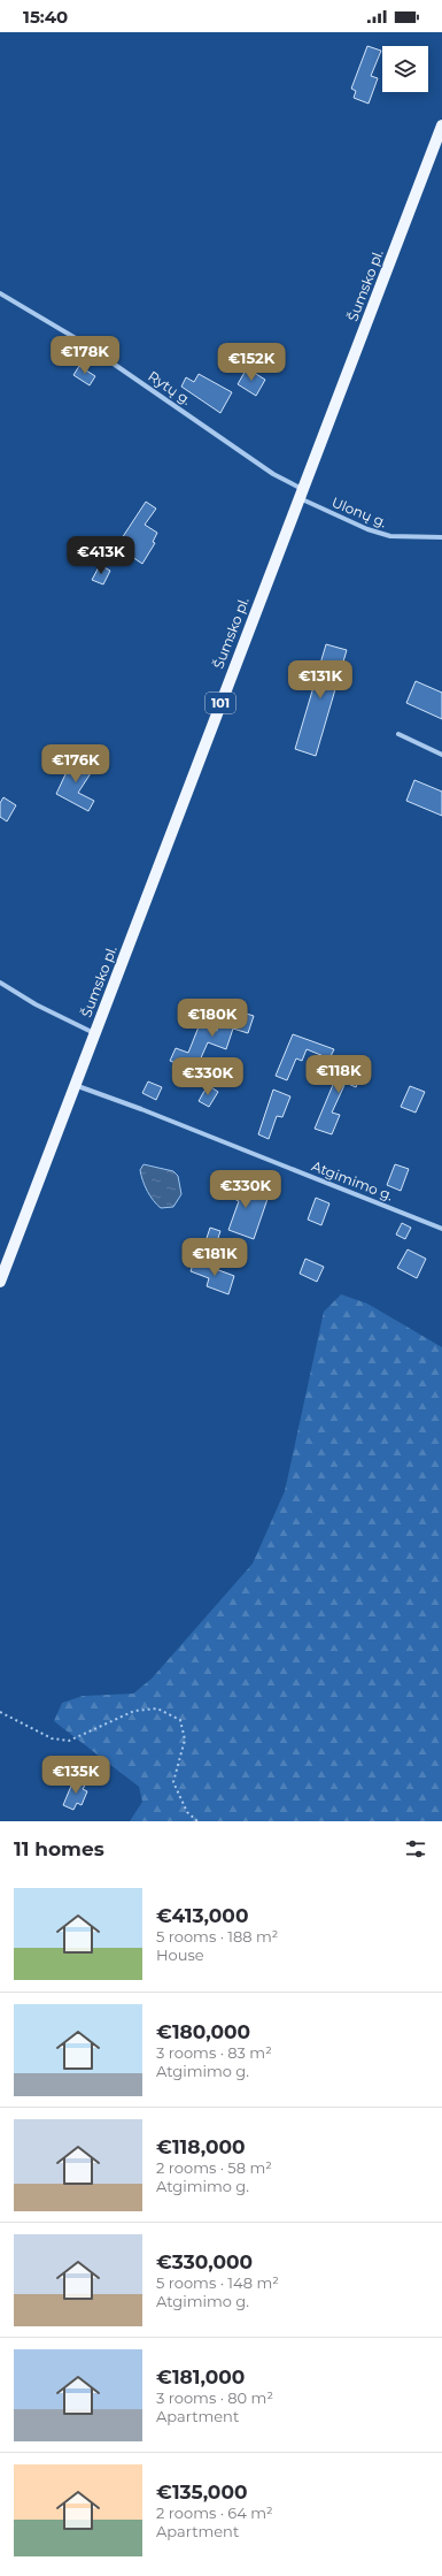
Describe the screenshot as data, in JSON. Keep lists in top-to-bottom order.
{
  "streets": {
    "main road": ["Šumsko pl.", "101"],
    "street": ["Rytų g.", "Ulonų g.", "Atgimimo g."]
  },
  "crossings": [
    ["Šumsko pl.", "Rytų g."],
    ["Šumsko pl.", "Ulonų g."],
    ["Šumsko pl.", "Atgimimo g."],
    ["Rytų g.", "Ulonų g."]
  ],
  "page": {
    "status": "15:40",
    "price": [
      "€178K",
      "€152K",
      "€413K",
      "€131K",
      "€176K",
      "€180K",
      "€118K",
      "€330K",
      "€330K",
      "€181K",
      "€135K"
    ],
    "heading": "11 homes",
    "list": [
      {
        "name": "€413,000",
        "note": "5 rooms · 188 m² · House"
      },
      {
        "name": "€180,000",
        "note": "3 rooms · 83 m² · Atgimimo g."
      },
      {
        "name": "€118,000",
        "note": "2 rooms · 58 m² · Atgimimo g."
      },
      {
        "name": "€330,000",
        "note": "5 rooms · 148 m² · Atgimimo g."
      },
      {
        "name": "€181,000",
        "note": "3 rooms · 80 m² · Apartment"
      },
      {
        "name": "€135,000",
        "note": "2 rooms · 64 m² · Apartment"
      }
    ]
  }
}
